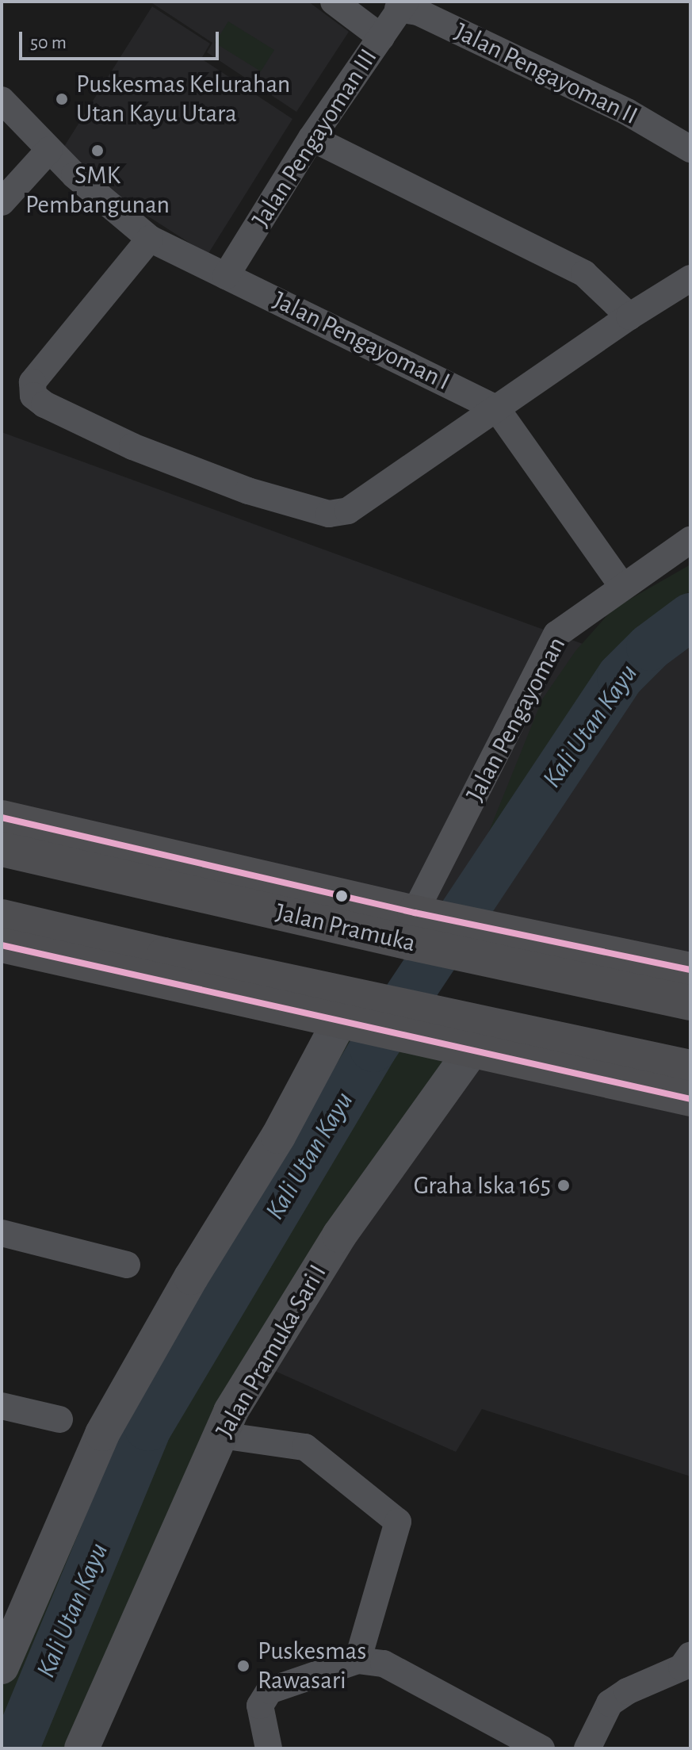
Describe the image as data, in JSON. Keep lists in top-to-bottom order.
{
  "streets": {
    "main road": ["Jalan Pramuka"],
    "street": [
      "Jalan Pengayoman II",
      "Jalan Pengayoman III",
      "Jalan Pengayoman I",
      "Jalan Pengayoman",
      "Jalan Pramuka Sari I"
    ]
  },
  "crossings": [
    ["Jalan Pengayoman II", "Jalan Pengayoman III"],
    ["Jalan Pengayoman III", "Jalan Pengayoman I"],
    ["Jalan Pengayoman I", "Jalan Pengayoman"],
    ["Jalan Pengayoman", "Jalan Pramuka"]
  ],
  "water": ["Kali Utan Kayu"],
  "places": [
    "Puskesmas Kelurahan Utan Kayu Utara",
    "SMK Pembangunan",
    "Graha Iska 165",
    "Puskesmas Rawasari"
  ],
  "scale_bar": "50 m"
}
